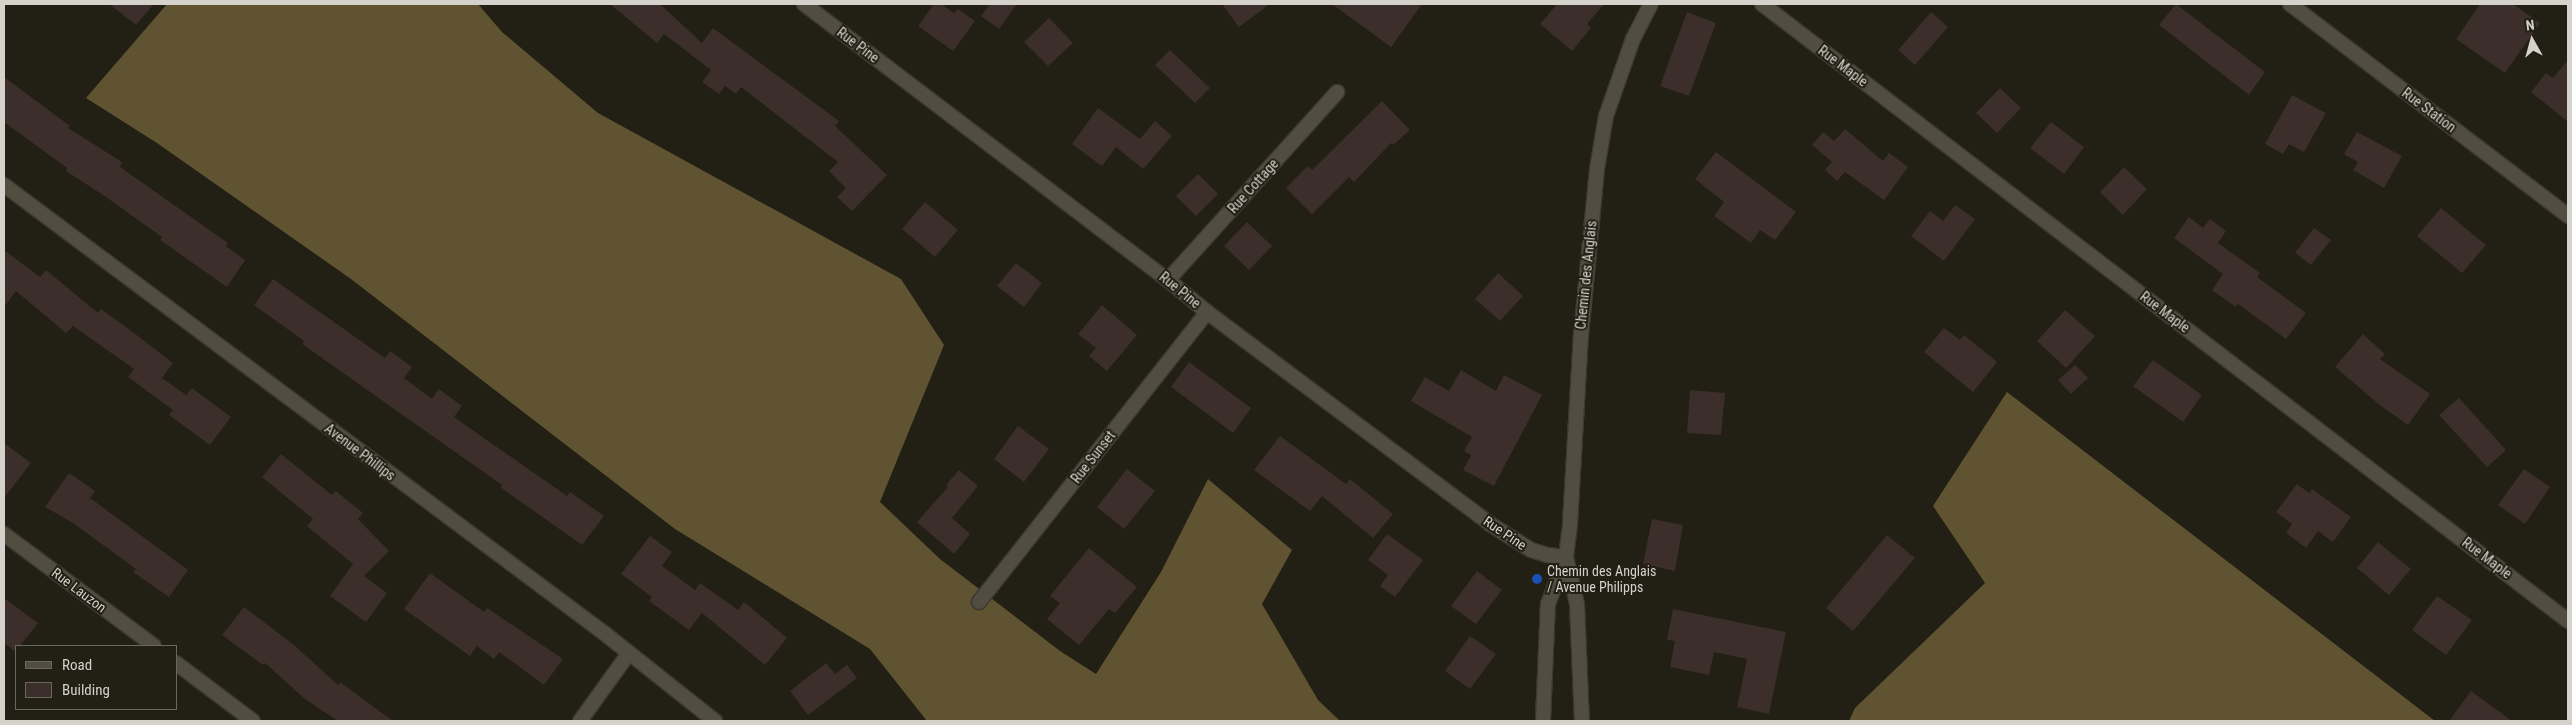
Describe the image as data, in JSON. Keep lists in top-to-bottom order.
{
  "streets": {
    "street": [
      "Rue Pine",
      "Rue Maple",
      "Rue Station",
      "Rue Cottage",
      "Chemin des Anglais",
      "Avenue Phillips",
      "Rue Sunset",
      "Rue Lauzon"
    ]
  },
  "crossings": [
    ["Rue Pine", "Rue Cottage"],
    ["Rue Pine", "Chemin des Anglais"],
    ["Rue Pine", "Rue Sunset"]
  ],
  "places": ["Chemin des Anglais / Avenue Philipps"],
  "legend": ["Road", "Building"],
  "north": "top"
}
